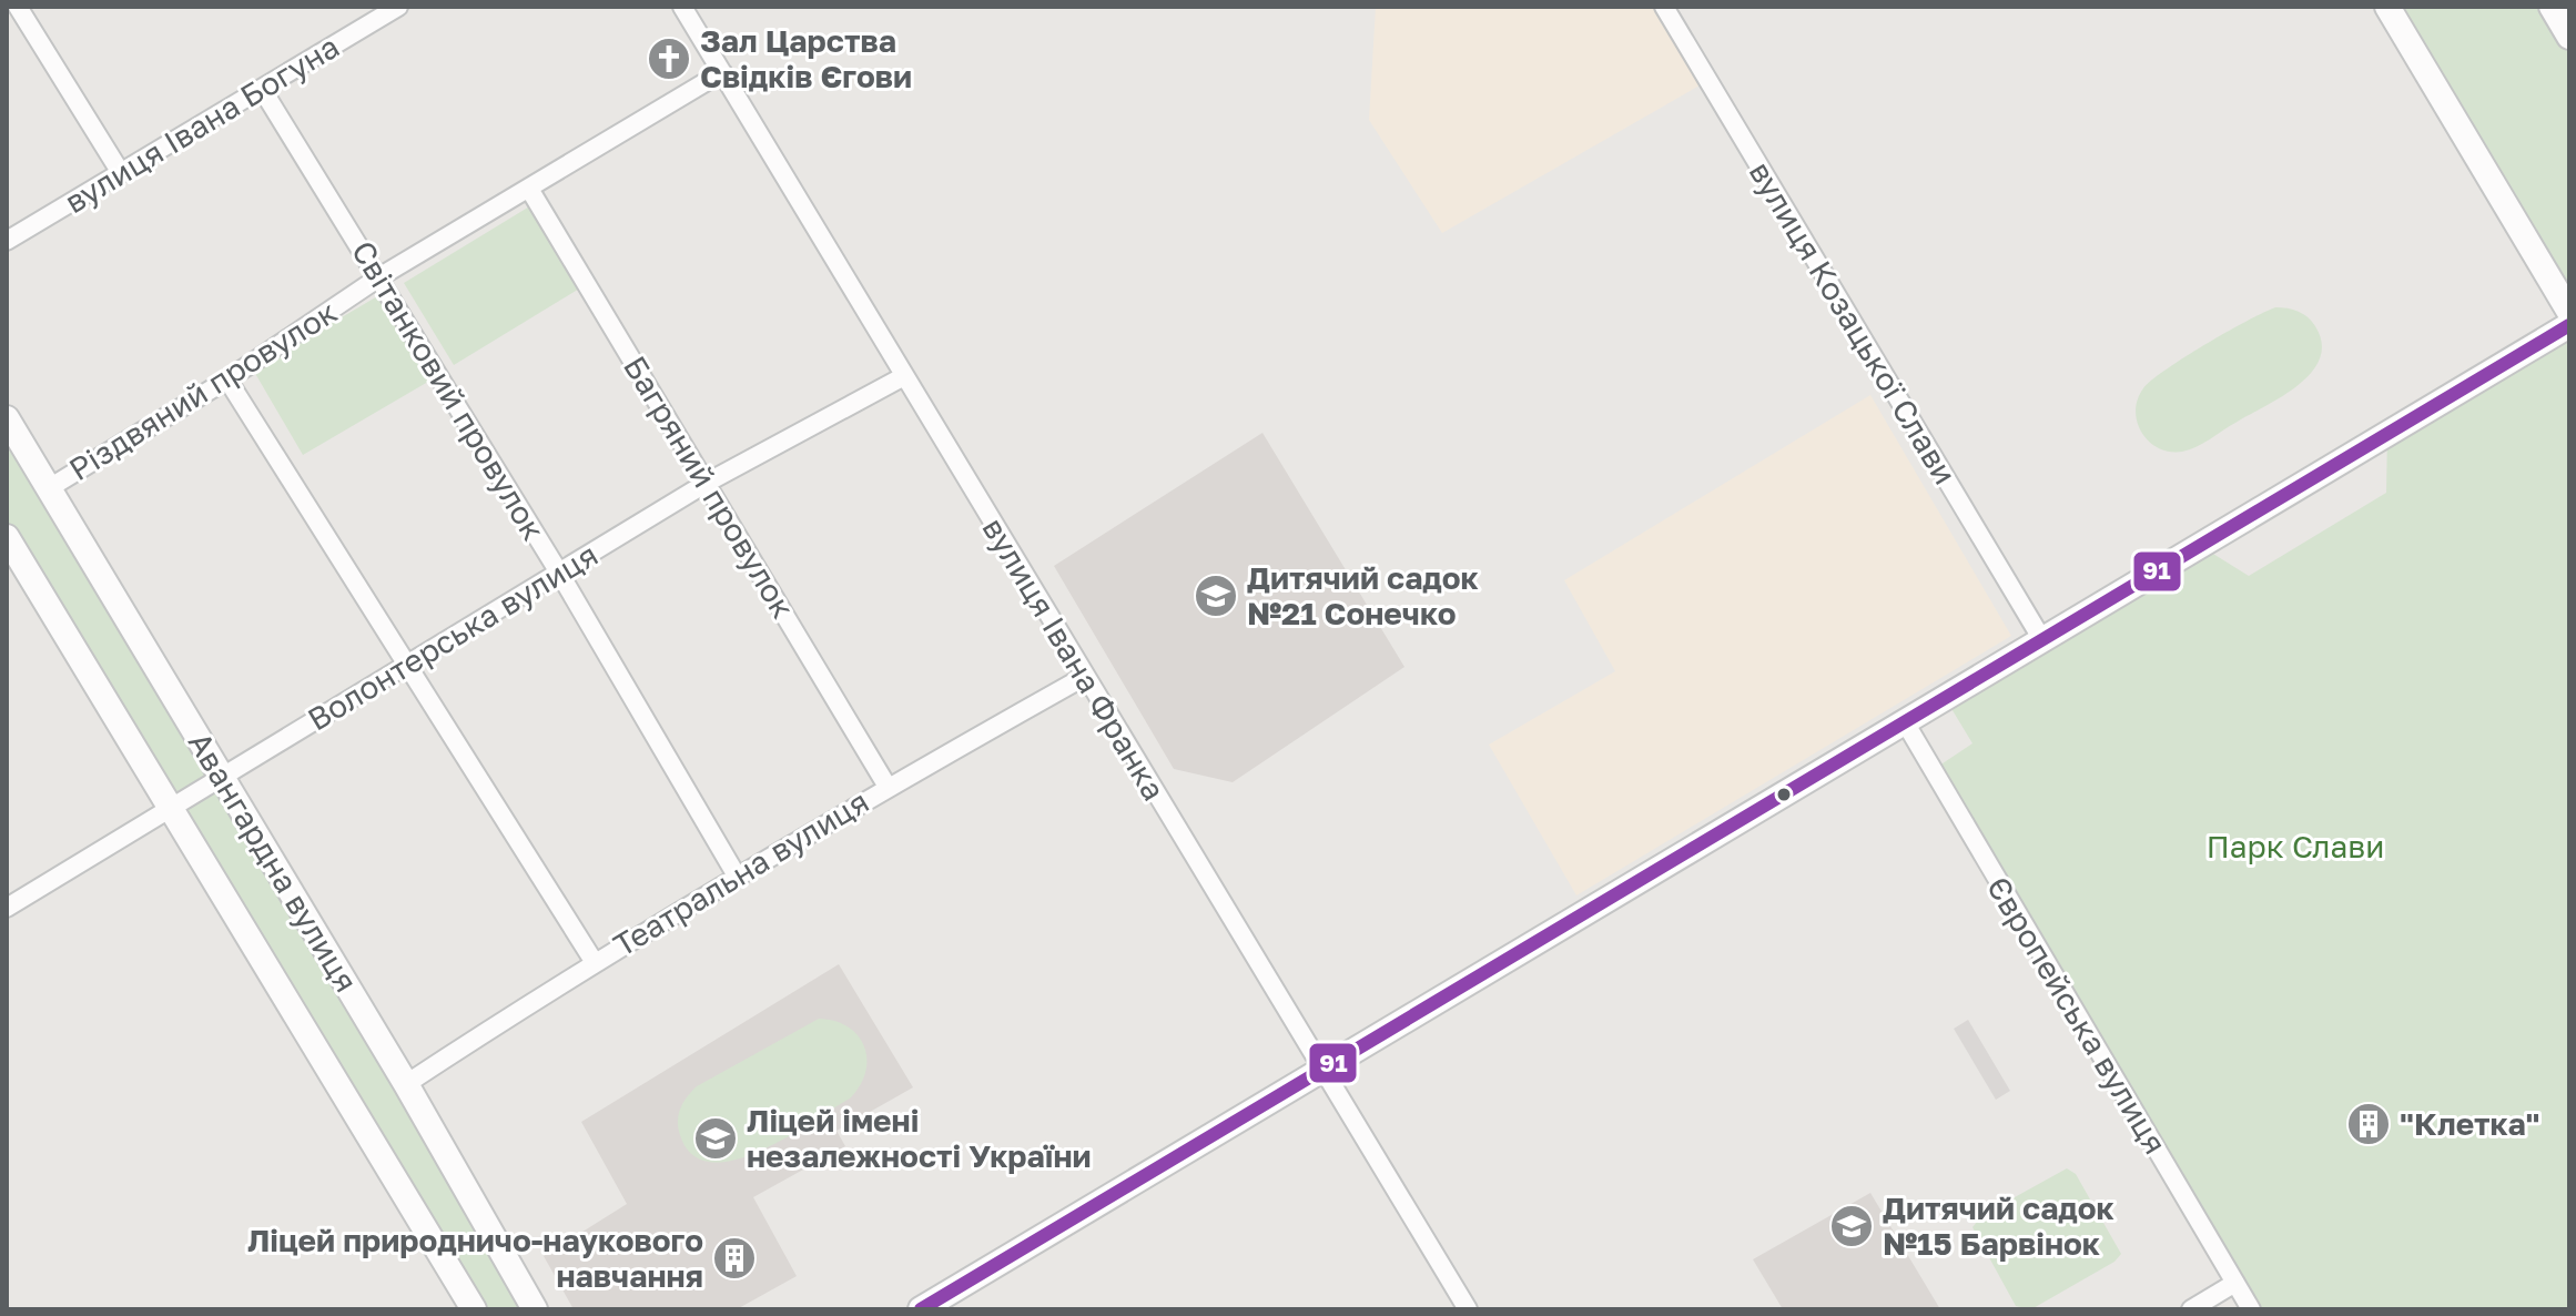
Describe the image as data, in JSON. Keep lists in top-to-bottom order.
{
  "streets": {
    "street": [
      "вулиця Івана Богуна",
      "вулиця Козацької Слави",
      "Різдвяний провулок",
      "Світанковий провулок",
      "Багряний провулок",
      "Волонтерська вулиця",
      "вулиця Івана Франка",
      "Авангардна вулиця",
      "Театральна вулиця",
      "Європейська вулиця"
    ]
  },
  "crossings": [
    ["вулиця Івана Богуна", "Світанковий провулок"],
    ["Різдвяний провулок", "Світанковий провулок"],
    ["Різдвяний провулок", "Багряний провулок"],
    ["Різдвяний провулок", "вулиця Івана Франка"],
    ["Різдвяний провулок", "Авангардна вулиця"],
    ["Світанковий провулок", "Волонтерська вулиця"],
    ["Світанковий провулок", "Театральна вулиця"],
    ["Багряний провулок", "Волонтерська вулиця"],
    ["Багряний провулок", "Театральна вулиця"],
    ["Волонтерська вулиця", "вулиця Івана Франка"],
    ["Волонтерська вулиця", "Авангардна вулиця"],
    ["вулиця Івана Франка", "Театральна вулиця"],
    ["Авангардна вулиця", "Театральна вулиця"]
  ],
  "parks": ["Парк Слави"],
  "places": {
    "church": ["Зал Царства Свідків Єгови"],
    "school or university": ["Дитячий садок №21 Сонечко", "Ліцей імені незалежності України", "Дитячий садок №15 Барвінок"],
    "building": ["\"Клетка\"", "Ліцей природничо-наукового навчання"]
  },
  "lines": ["transit line 91"]
}
